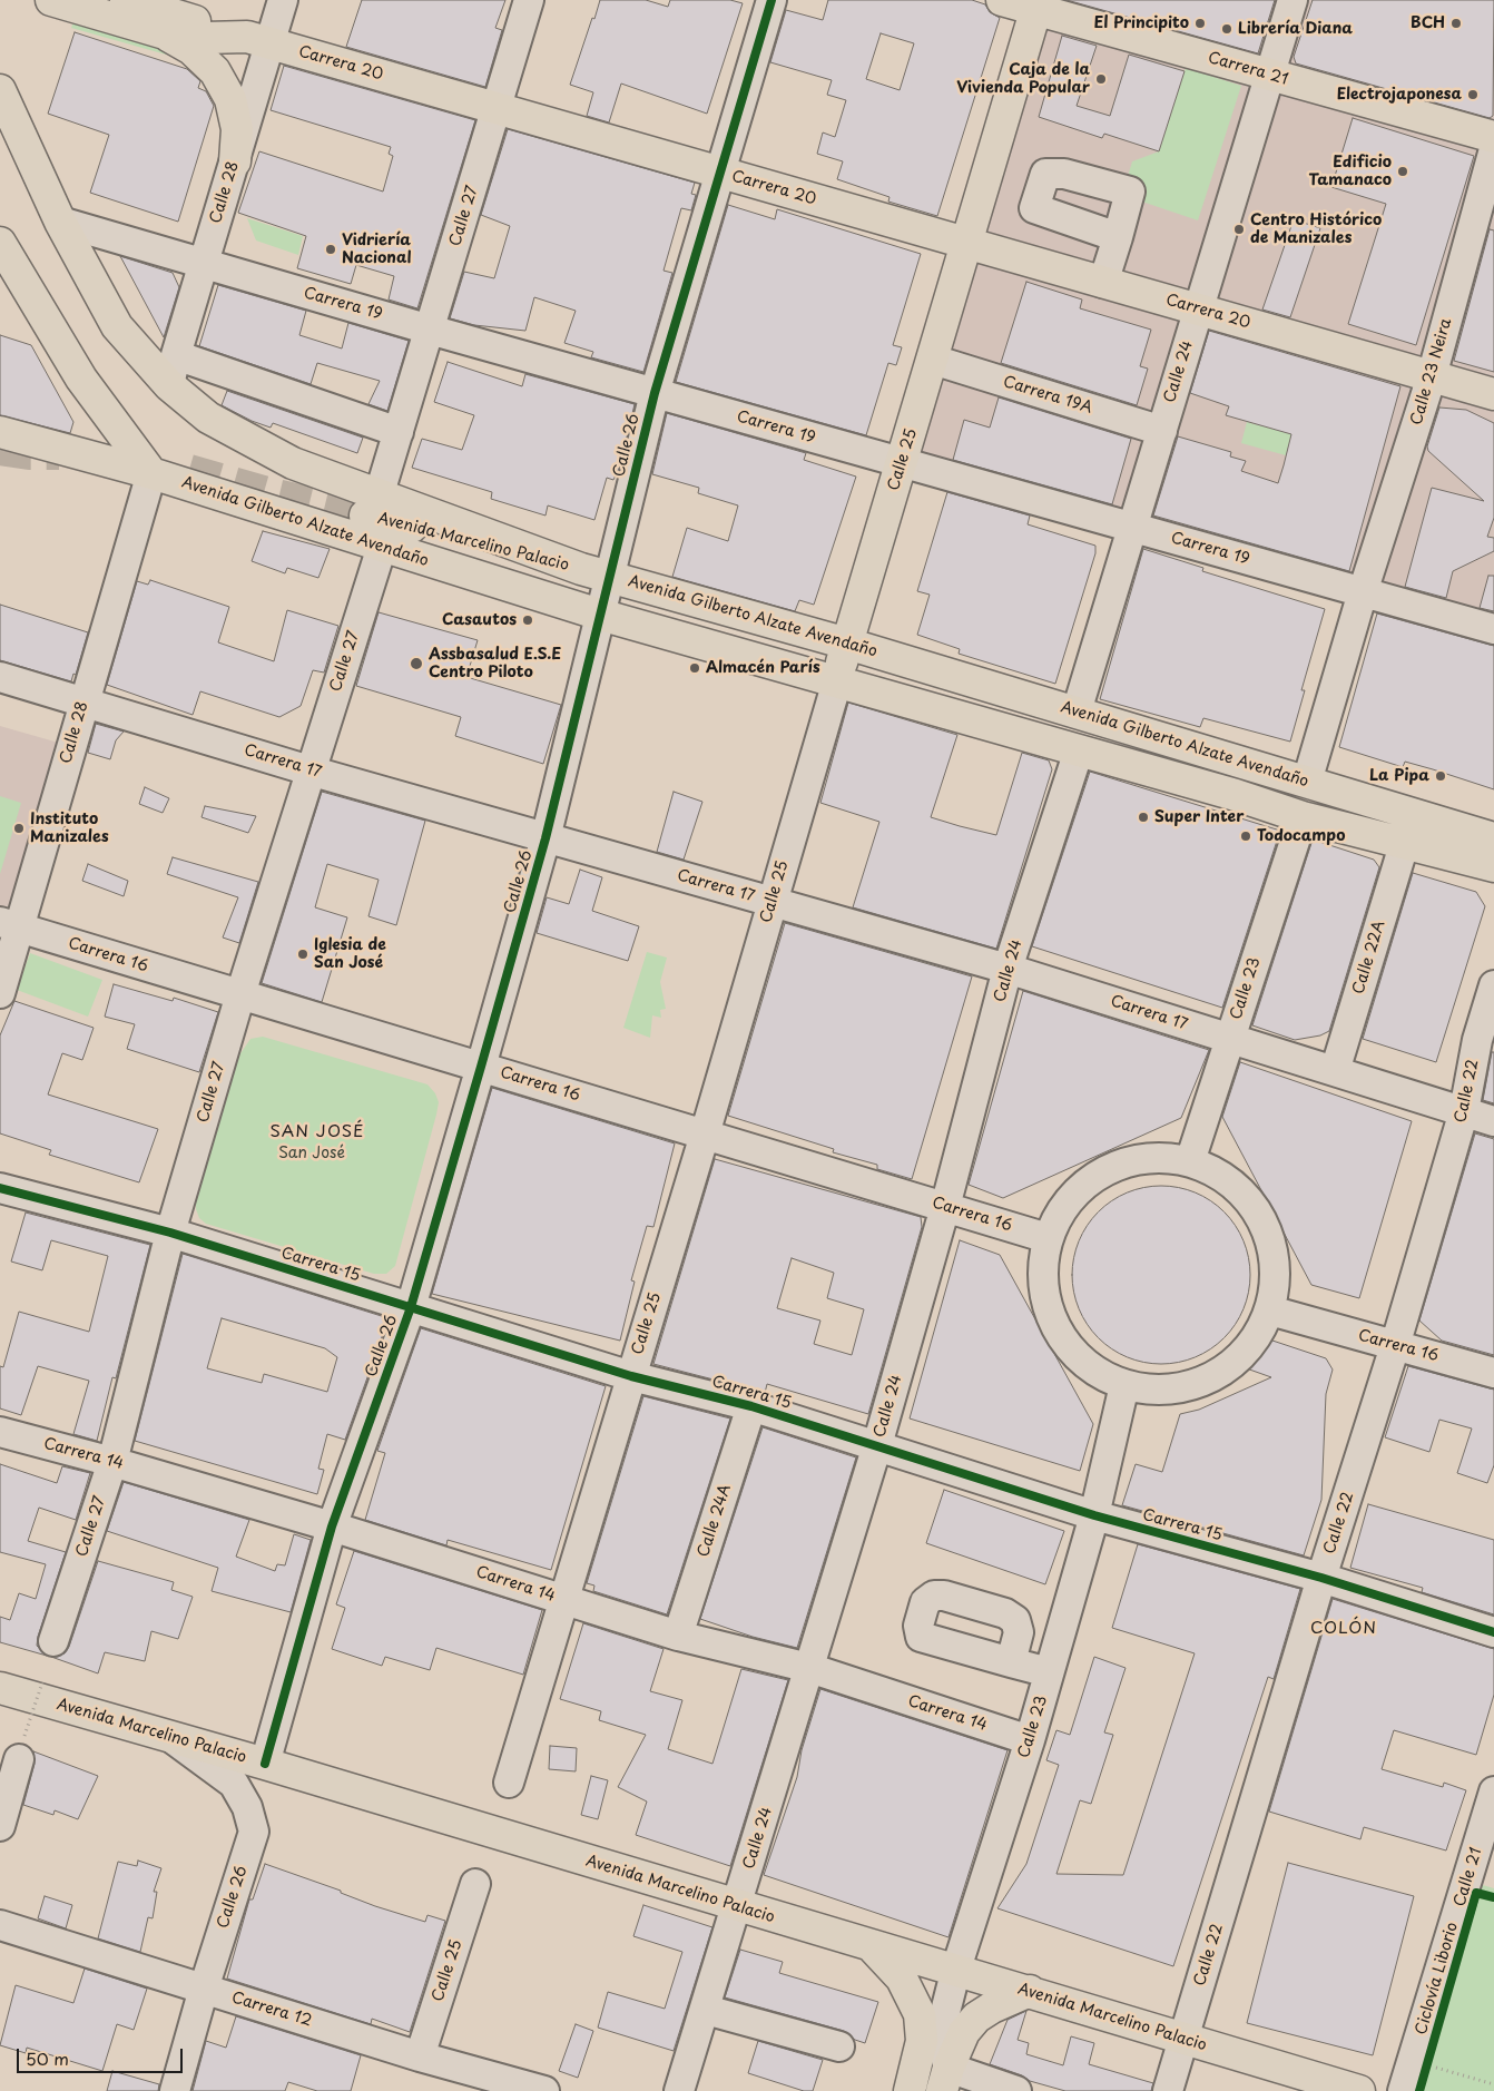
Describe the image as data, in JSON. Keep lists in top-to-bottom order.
{
  "streets": {
    "main road": [
      "Carrera 20",
      "Carrera 21",
      "Calle 25",
      "Avenida Gilberto Alzate Avendaño",
      "Avenida Marcelino Palacio"
    ],
    "street": [
      "Calle 28",
      "Calle 27",
      "Carrera 19",
      "Calle 24",
      "Calle 23 Neira",
      "Carrera 19A",
      "Calle 26",
      "Carrera 17",
      "Carrera 16",
      "Calle 22A",
      "Calle 23",
      "Calle 22",
      "Carrera 15",
      "Carrera 14",
      "Calle 24A",
      "Calle 21",
      "Carrera 12"
    ],
    "cycle path": ["Ciclovía Liborio"]
  },
  "crossings": [
    ["Carrera 20", "Calle 28"],
    ["Carrera 20", "Calle 27"],
    ["Carrera 20", "Calle 24"],
    ["Carrera 20", "Calle 23 Neira"],
    ["Carrera 20", "Calle 26"],
    ["Carrera 20", "Calle 25"],
    ["Carrera 21", "Calle 24"],
    ["Carrera 21", "Calle 25"],
    ["Calle 28", "Carrera 19"],
    ["Calle 28", "Avenida Gilberto Alzate Avendaño"],
    ["Calle 28", "Carrera 17"],
    ["Calle 28", "Carrera 16"],
    ["Calle 27", "Carrera 19"],
    ["Calle 27", "Avenida Gilberto Alzate Avendaño"],
    ["Calle 27", "Carrera 17"],
    ["Calle 27", "Carrera 16"],
    ["Calle 27", "Carrera 15"],
    ["Calle 27", "Carrera 14"],
    ["Carrera 19", "Calle 24"],
    ["Carrera 19", "Calle 23 Neira"],
    ["Carrera 19", "Calle 26"],
    ["Carrera 19", "Calle 25"],
    ["Carrera 19", "Avenida Gilberto Alzate Avendaño"],
    ["Calle 24", "Carrera 19A"],
    ["Calle 24", "Avenida Gilberto Alzate Avendaño"],
    ["Calle 24", "Avenida Marcelino Palacio"],
    ["Calle 24", "Carrera 17"],
    ["Calle 24", "Carrera 16"],
    ["Calle 24", "Carrera 15"],
    ["Calle 24", "Carrera 14"],
    ["Carrera 19A", "Calle 25"],
    ["Calle 26", "Avenida Gilberto Alzate Avendaño"],
    ["Calle 26", "Avenida Marcelino Palacio"],
    ["Calle 26", "Carrera 17"],
    ["Calle 26", "Carrera 16"],
    ["Calle 26", "Carrera 15"],
    ["Calle 26", "Carrera 14"],
    ["Calle 26", "Carrera 12"],
    ["Calle 25", "Avenida Gilberto Alzate Avendaño"],
    ["Calle 25", "Carrera 17"],
    ["Calle 25", "Carrera 16"],
    ["Calle 25", "Carrera 15"],
    ["Calle 25", "Carrera 14"],
    ["Calle 25", "Carrera 12"],
    ["Avenida Gilberto Alzate Avendaño", "Calle 22A"],
    ["Avenida Gilberto Alzate Avendaño", "Calle 23"],
    ["Avenida Marcelino Palacio", "Calle 23"],
    ["Avenida Marcelino Palacio", "Calle 22"],
    ["Carrera 17", "Calle 22A"],
    ["Carrera 17", "Calle 23"],
    ["Carrera 17", "Calle 22"],
    ["Carrera 16", "Calle 22"],
    ["Calle 23", "Carrera 15"],
    ["Calle 23", "Carrera 14"],
    ["Calle 22", "Carrera 15"],
    ["Carrera 15", "Calle 24A"],
    ["Carrera 14", "Calle 24A"]
  ],
  "districts": ["SAN JOSÉ", "COLÓN"],
  "parks": ["San José"],
  "places": [
    "El Principito",
    "BCH",
    "Librería Diana",
    "Caja de la Vivienda Popular",
    "Electrojaponesa",
    "Edificio Tamanaco",
    "Centro Histórico de Manizales",
    "Vidriería Nacional",
    "Casautos",
    "Assbasalud E.S.E Centro Piloto",
    "Almacén París",
    "La Pipa",
    "Super Inter",
    "Instituto Manizales",
    "Todocampo",
    "Iglesia de San José"
  ],
  "scale_bar": "50 m"
}
